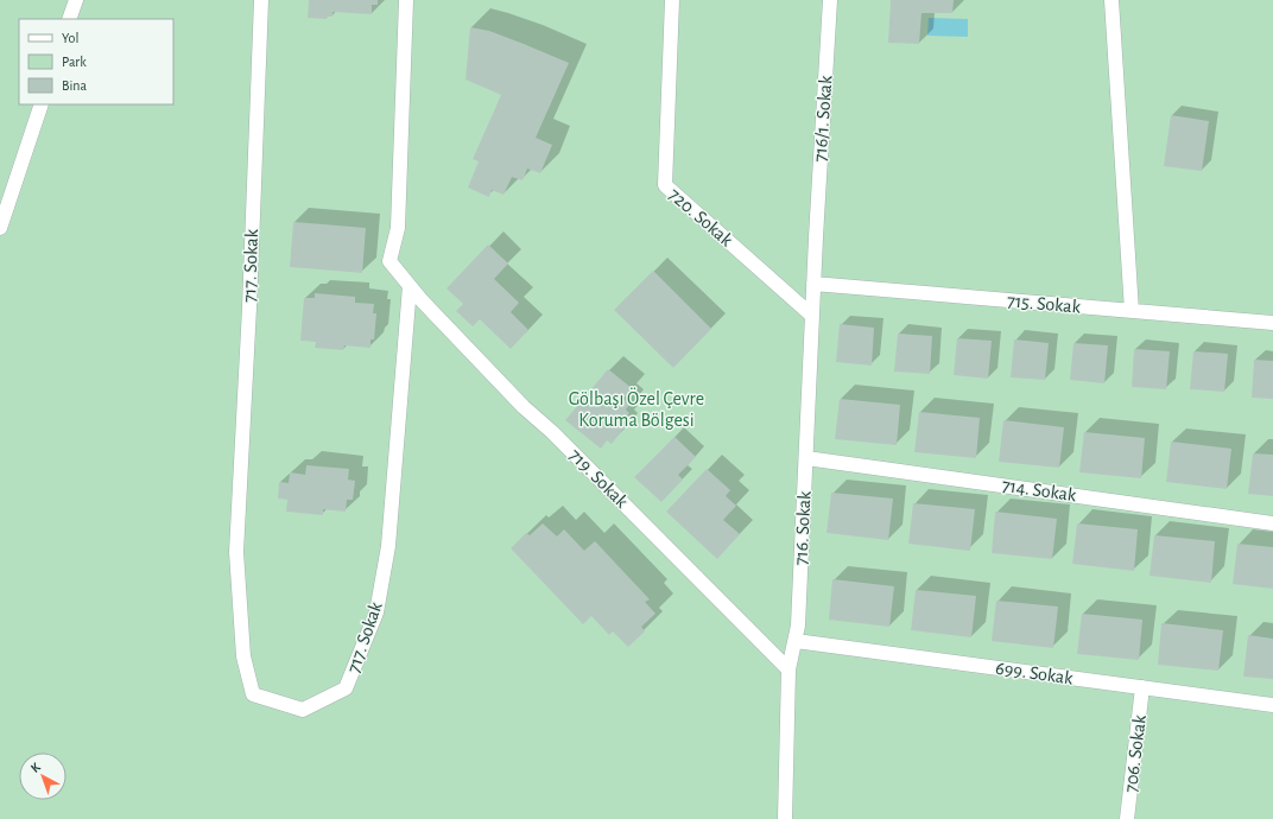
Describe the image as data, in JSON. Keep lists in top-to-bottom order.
{
  "streets": {
    "street": [
      "716/1. Sokak",
      "720. Sokak",
      "717. Sokak",
      "715. Sokak",
      "719. Sokak",
      "714. Sokak",
      "716. Sokak",
      "699. Sokak",
      "706. Sokak"
    ]
  },
  "crossings": [
    ["716/1. Sokak", "716. Sokak"],
    ["720. Sokak", "716. Sokak"],
    ["717. Sokak", "719. Sokak"],
    ["715. Sokak", "716. Sokak"],
    ["719. Sokak", "716. Sokak"],
    ["714. Sokak", "716. Sokak"],
    ["716. Sokak", "699. Sokak"],
    ["699. Sokak", "706. Sokak"]
  ],
  "parks": ["Gölbaşı Özel Çevre Koruma Bölgesi"],
  "legend": ["Yol", "Park", "Bina"],
  "north": "top left"
}
